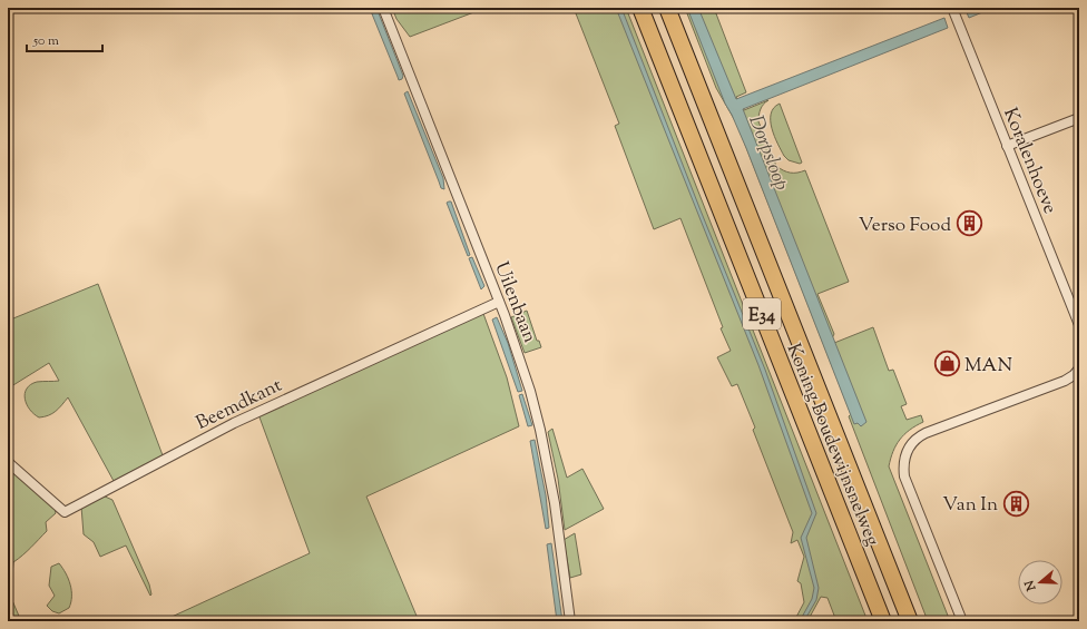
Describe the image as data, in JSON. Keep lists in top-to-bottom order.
{
  "streets": {
    "highway": ["E34", "Koning Boudewijnsnelweg"],
    "street": ["Koralenhoeve", "Uilenbaan", "Beemdkant"]
  },
  "crossings": [
    ["Uilenbaan", "Beemdkant"]
  ],
  "water": ["Dorpsloop"],
  "places": {
    "building": ["Verso Food", "Van In"],
    "shop": ["MAN"]
  },
  "scale_bar": "50 m",
  "north": "left"
}
